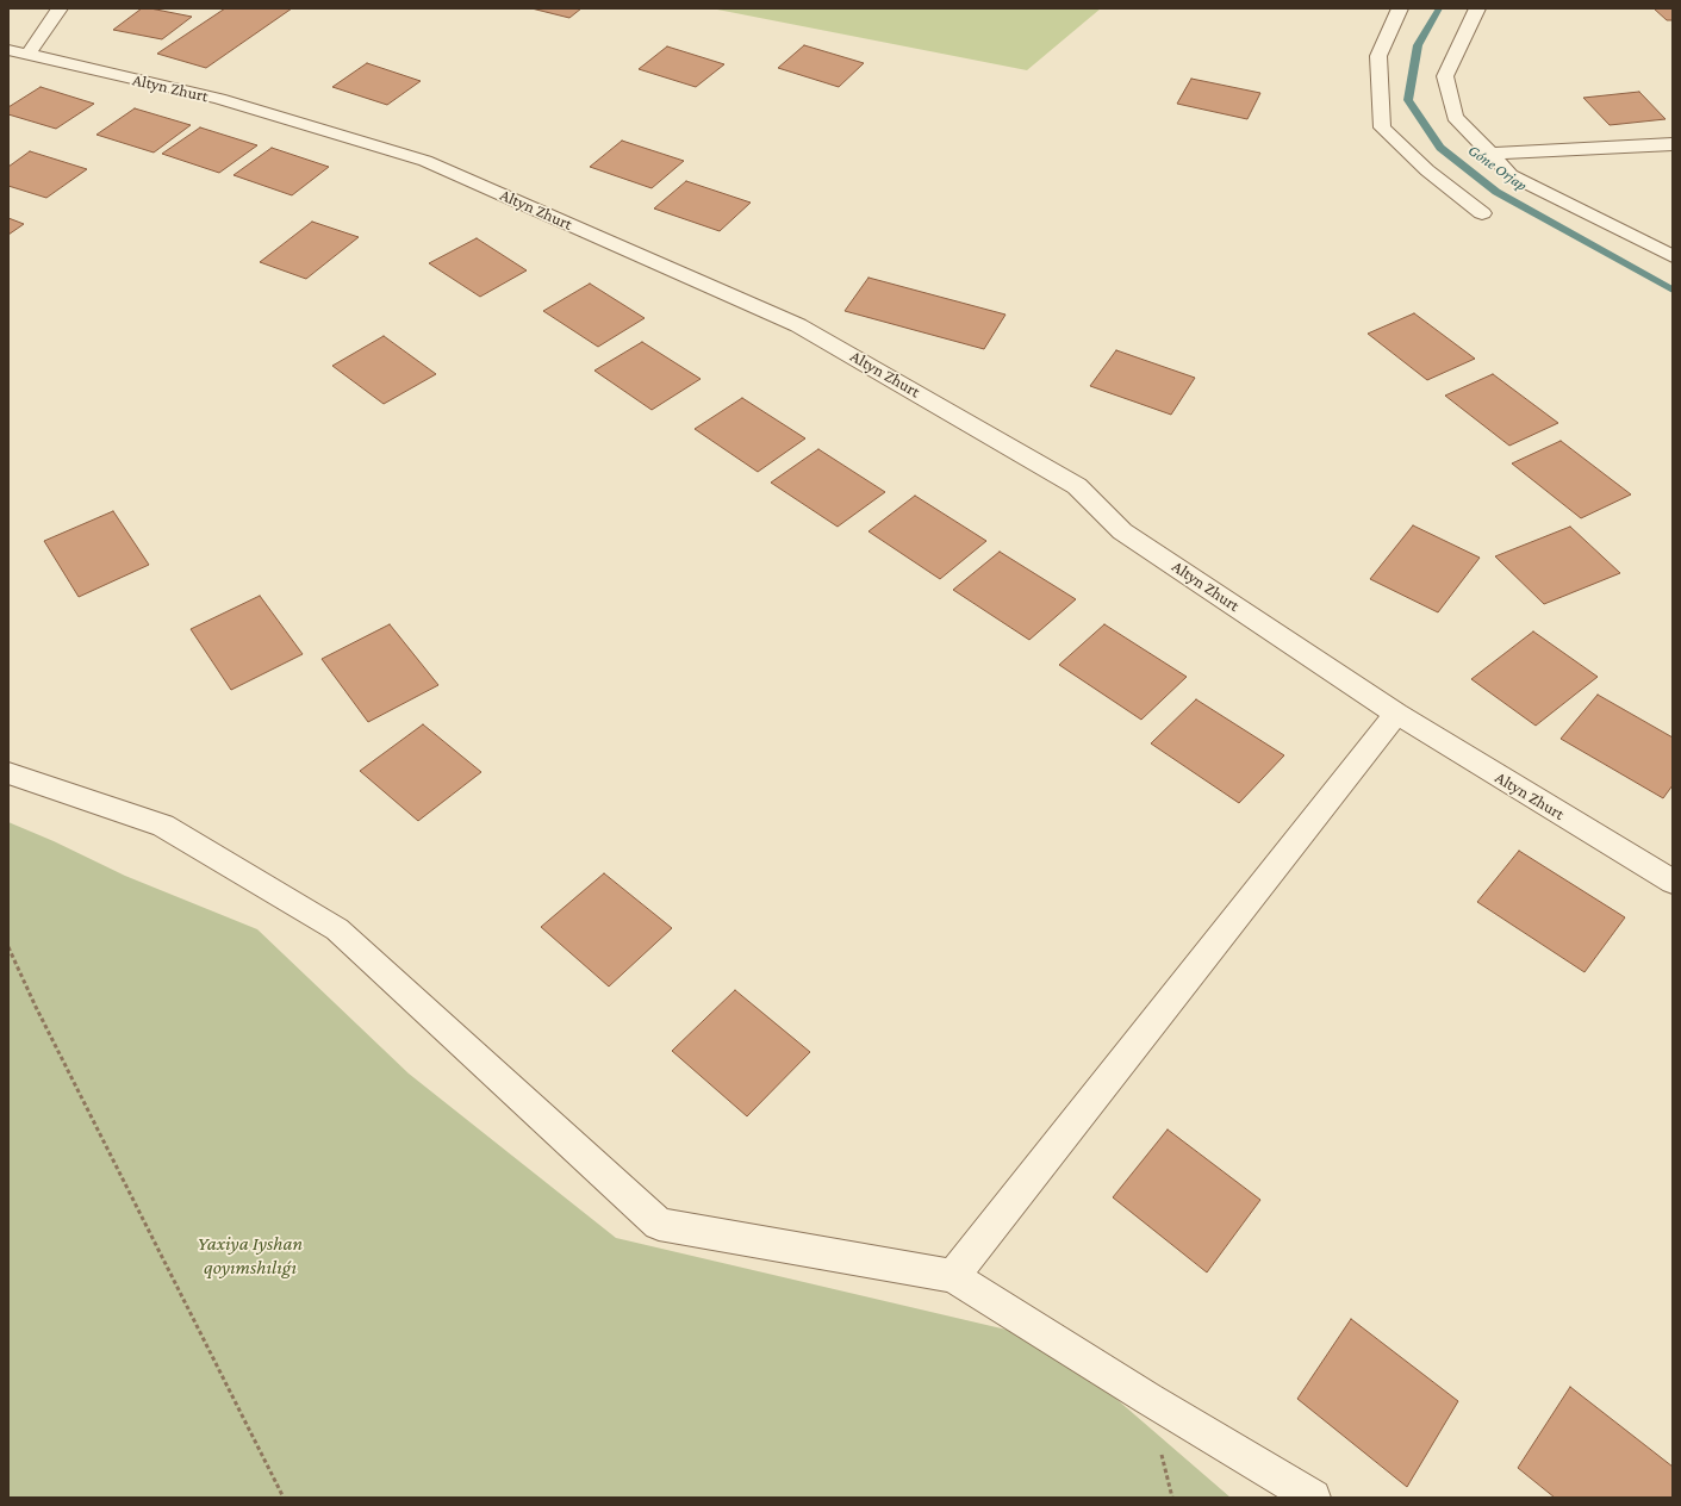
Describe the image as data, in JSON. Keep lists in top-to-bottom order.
{
  "streets": {
    "street": ["Altyn Zhurt"]
  },
  "water": ["Góne Orjap"],
  "parks": ["Yaxiya Iyshan qoyımshılıǵı"]
}
